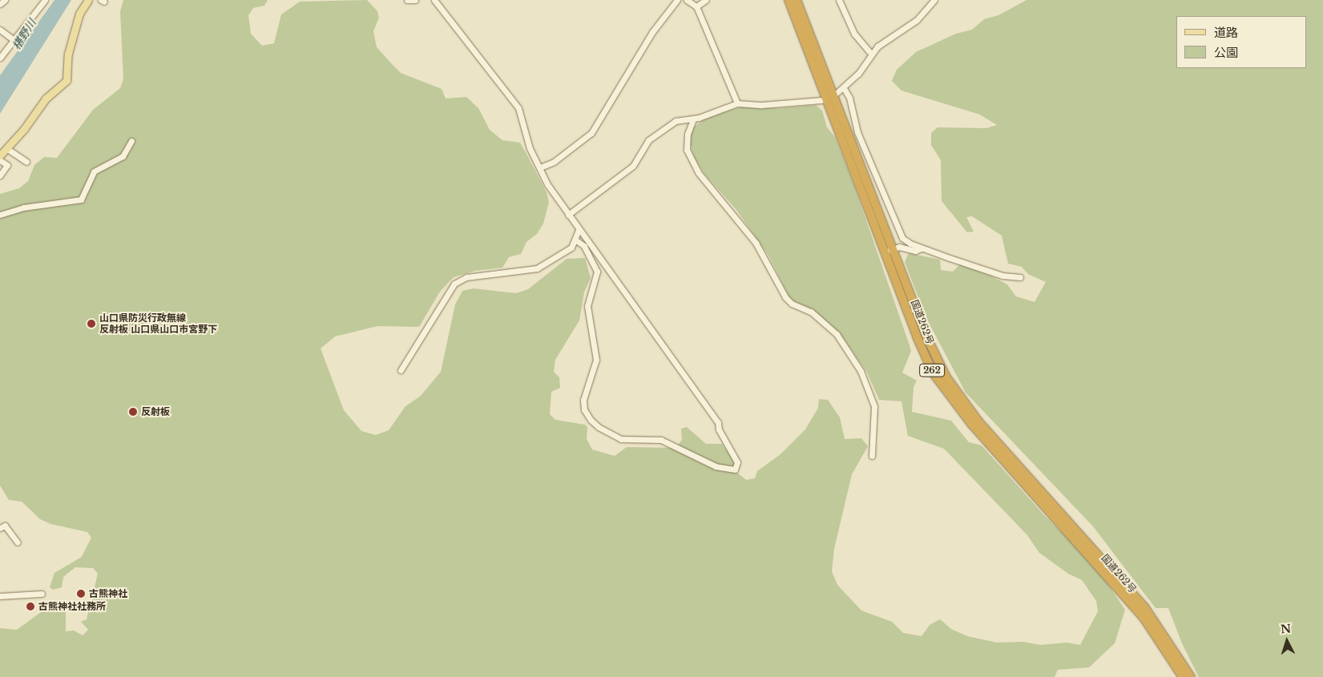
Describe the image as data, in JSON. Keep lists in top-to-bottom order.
{
  "streets": {
    "highway": ["国道262号", "262"]
  },
  "water": ["椹野川"],
  "places": [
    "山口県防災行政無線 反射板 山口県山口市宮野下",
    "反射板",
    "古熊神社",
    "古熊神社社務所"
  ],
  "legend": ["道路", "公園"],
  "north": "top"
}
